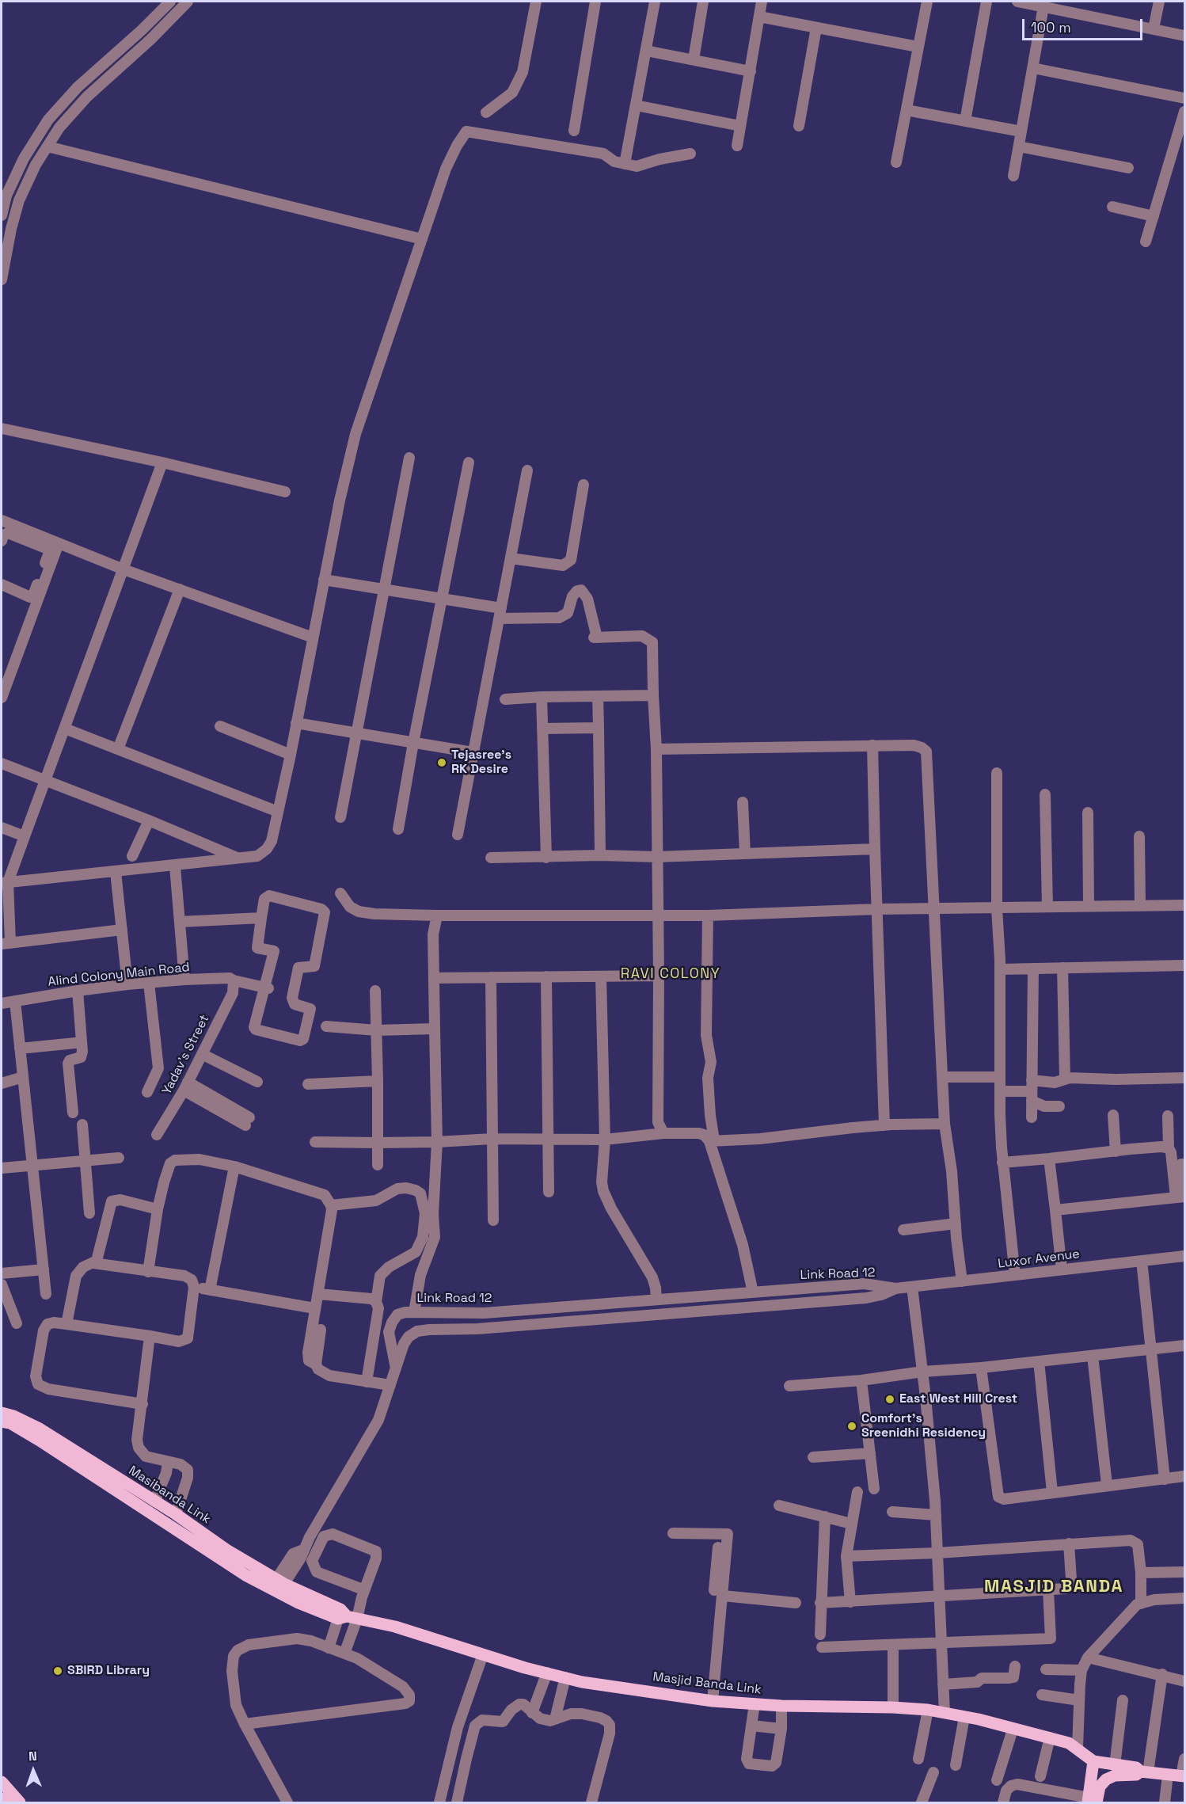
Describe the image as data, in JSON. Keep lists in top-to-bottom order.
{
  "streets": {
    "main road": ["Masibanda Link", "Masjid Banda Link"],
    "street": [
      "Alind Colony Main Road",
      "Yadav's Street",
      "Luxor Avenue",
      "Link Road 12"
    ]
  },
  "crossings": [
    ["Alind Colony Main Road", "Yadav's Street"],
    ["Luxor Avenue", "Link Road 12"],
    ["Link Road 12", "Masibanda Link"],
    ["Masibanda Link", "Masjid Banda Link"]
  ],
  "districts": ["RAVI COLONY", "MASJID BANDA"],
  "places": [
    "Tejasree's RK Desire",
    "East West Hill Crest",
    "Comfort's Sreenidhi Residency",
    "SBIRD Library"
  ],
  "scale_bar": "100 m",
  "north": "top"
}
